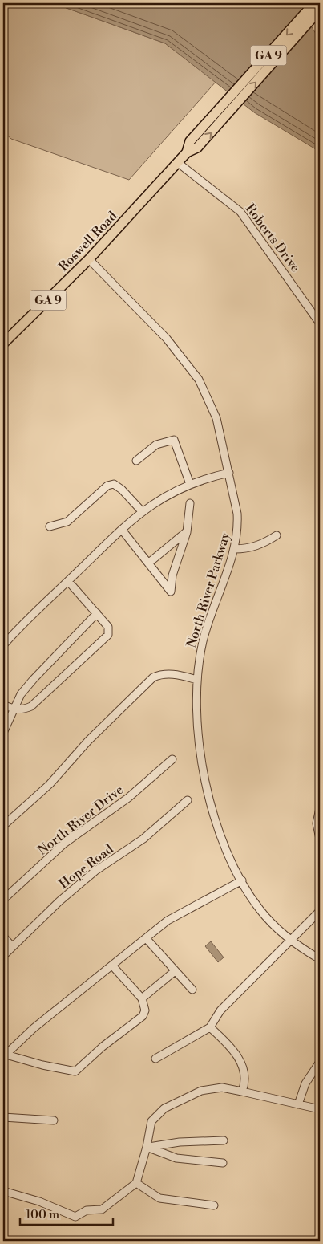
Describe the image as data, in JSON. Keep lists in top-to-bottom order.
{
  "streets": {
    "main road": ["GA 9", "Roswell Road"],
    "street": [
      "Roberts Drive",
      "North River Parkway",
      "North River Drive",
      "Hope Road"
    ]
  },
  "crossings": [
    ["GA 9", "Roswell Road"],
    ["Roberts Drive", "Roswell Road"],
    ["Roswell Road", "North River Parkway"]
  ],
  "scale_bar": "100 m"
}
